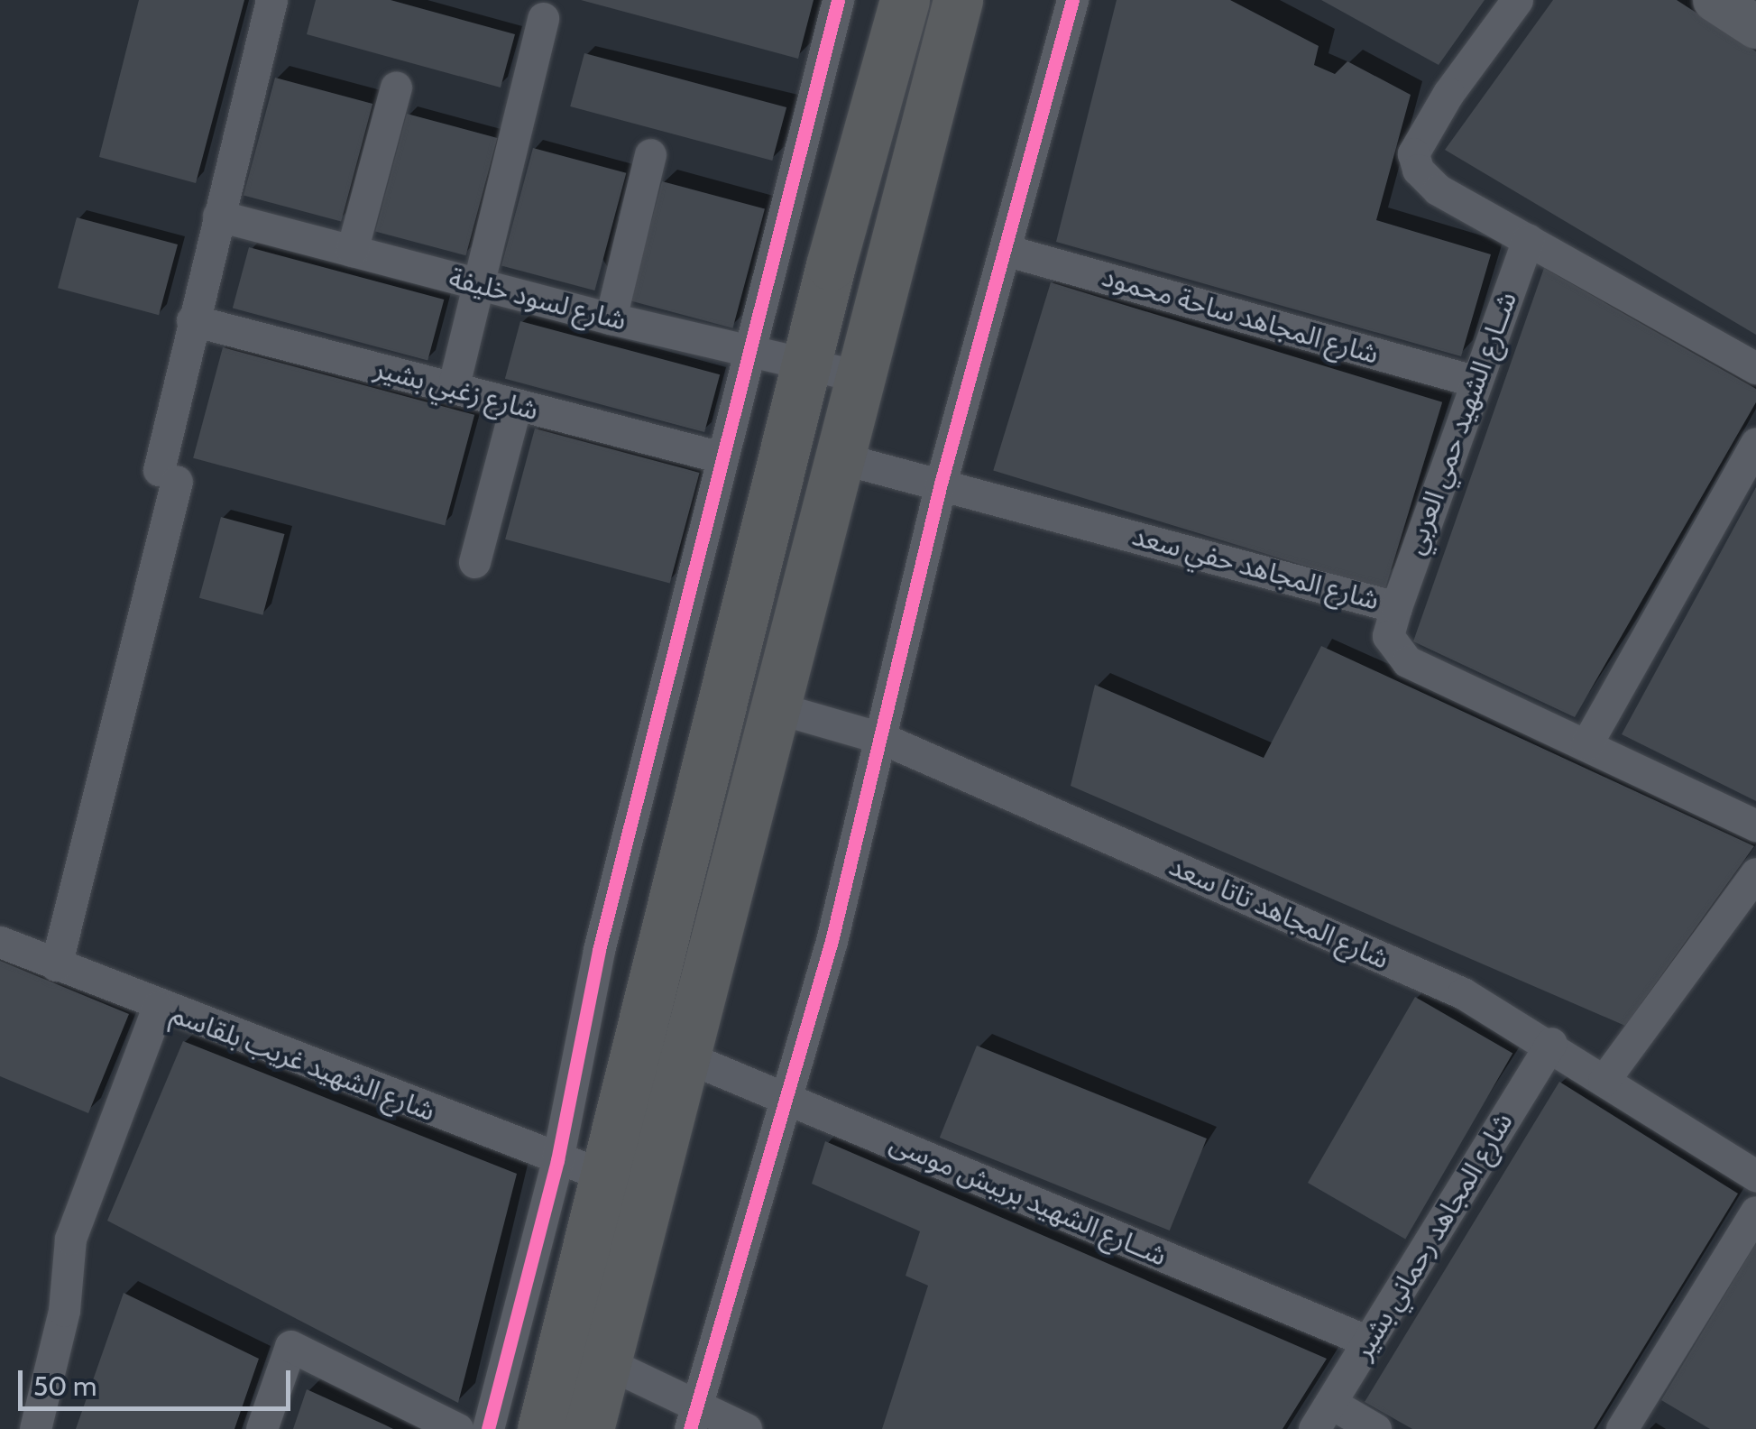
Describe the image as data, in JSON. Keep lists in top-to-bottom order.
{
  "streets": {
    "street": [
      "شارع لسود خليفة",
      "شارع المجاهد ساحة محمود",
      "شارع زغبي بشير",
      "شــارع الشهيد حمي العربي",
      "شارع المجاهد حفي سعد",
      "شارع المجاهد تاتا سعد",
      "شارع الشهيد غريب بلقاسم",
      "شــارع الشهيد بريبش موسى",
      "شارع المجاهد رحماني بشير"
    ]
  },
  "crossings": [
    ["شارع المجاهد ساحة محمود", "شــارع الشهيد حمي العربي"],
    ["شــارع الشهيد حمي العربي", "شارع المجاهد حفي سعد"],
    ["شارع المجاهد تاتا سعد", "شارع المجاهد رحماني بشير"],
    ["شــارع الشهيد بريبش موسى", "شارع المجاهد رحماني بشير"]
  ],
  "scale_bar": "50 m"
}
